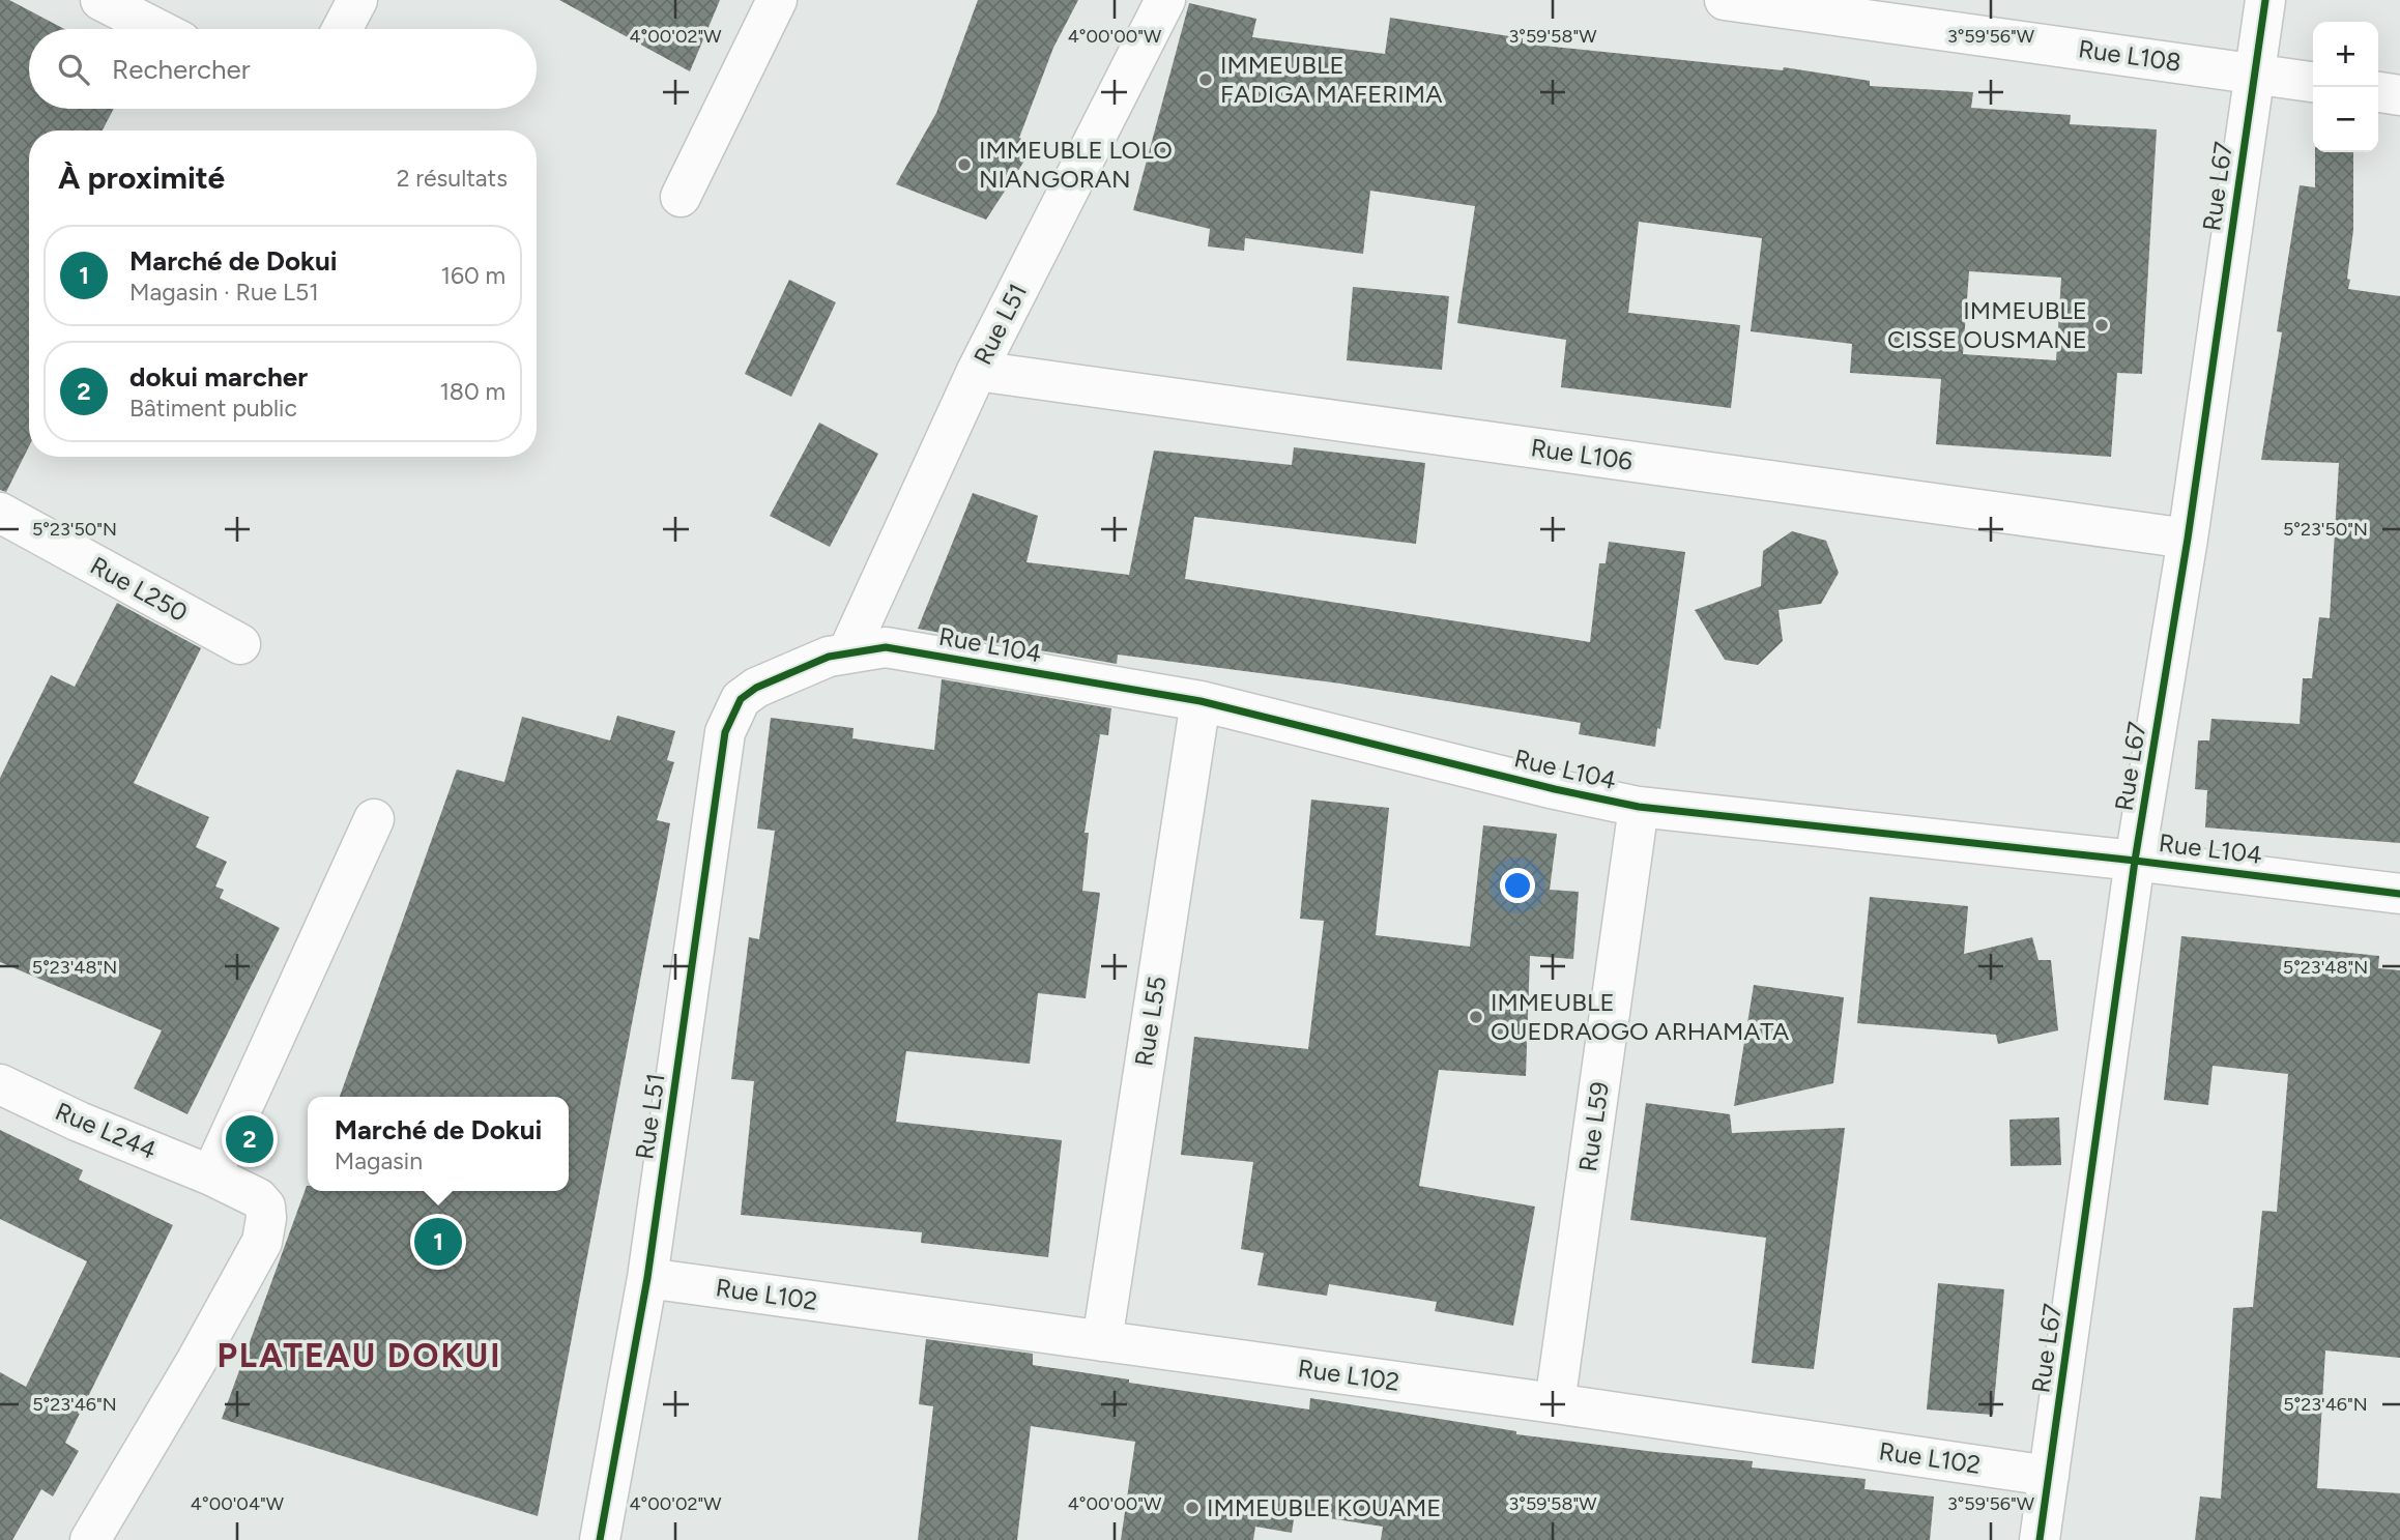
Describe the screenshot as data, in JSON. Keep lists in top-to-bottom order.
{
  "streets": {
    "street": [
      "Rue L108",
      "Rue L67",
      "Rue L51",
      "Rue L106",
      "Rue L250",
      "Rue L104",
      "Rue L55",
      "Rue L59",
      "Rue L244",
      "Rue L102"
    ]
  },
  "crossings": [
    ["Rue L108", "Rue L67"],
    ["Rue L67", "Rue L106"],
    ["Rue L67", "Rue L104"],
    ["Rue L67", "Rue L102"],
    ["Rue L51", "Rue L106"],
    ["Rue L51", "Rue L104"],
    ["Rue L51", "Rue L102"],
    ["Rue L104", "Rue L55"],
    ["Rue L104", "Rue L59"],
    ["Rue L55", "Rue L102"],
    ["Rue L59", "Rue L102"]
  ],
  "districts": ["PLATEAU DOKUI"],
  "places": [
    "IMMEUBLE FADIGA MAFERIMA",
    "IMMEUBLE LOLO NIANGORAN",
    "IMMEUBLE CISSE OUSMANE",
    "IMMEUBLE OUEDRAOGO ARHAMATA",
    "IMMEUBLE KOUAME"
  ],
  "page": {
    "map_buttons": ["+", "−"],
    "search": "Rechercher",
    "heading": ["À proximité", "2 résultats"],
    "list": [
      {
        "mark": "1",
        "name": "Marché de Dokui",
        "note": "Magasin · Rue L51",
        "value": "160 m"
      },
      {
        "mark": "2",
        "name": "dokui marcher",
        "note": "Bâtiment public",
        "value": "180 m"
      }
    ],
    "popup": ["Marché de Dokui", "Magasin"],
    "pins": ["2", "1"]
  },
  "coordinates": [
    "4°00'02\"W",
    "4°00'00\"W",
    "3°59'58\"W",
    "3°59'56\"W",
    "5°23'50\"N",
    "5°23'48\"N",
    "5°23'46\"N",
    "4°00'04\"W"
  ]
}
